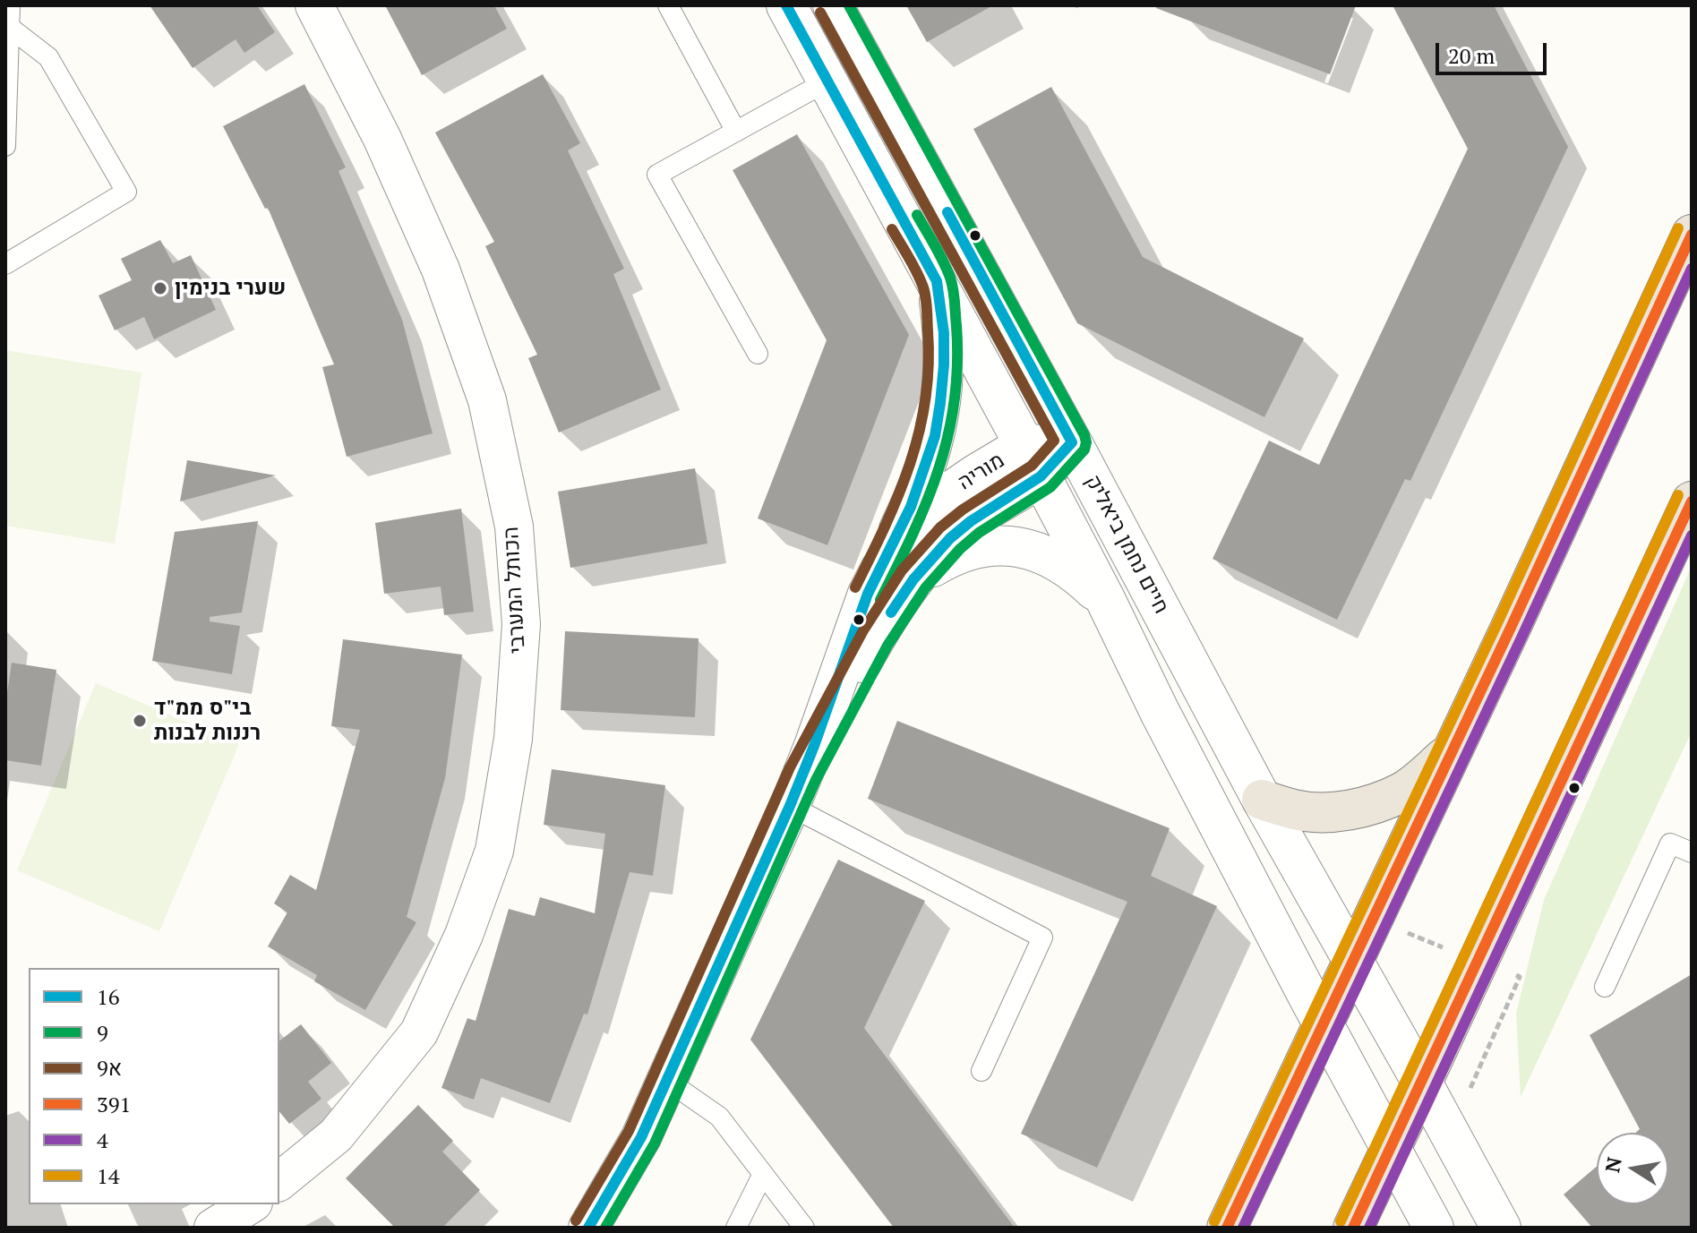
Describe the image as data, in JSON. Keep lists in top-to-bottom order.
{
  "streets": {
    "street": ["מוריה", "חיים נחמן ביאליק", "הכותל המערבי"]
  },
  "crossings": [
    ["מוריה", "חיים נחמן ביאליק"]
  ],
  "places": ["שערי בנימין", "בי\"ס ממ\"ד רננות לבנות"],
  "lines": [
    "transit line 16",
    "transit line 9",
    "transit line 9א",
    "transit line 14",
    "transit line 391",
    "transit line 4"
  ],
  "legend": [
    "16",
    "9",
    "9א",
    "391",
    "4",
    "14"
  ],
  "scale_bar": "20 m",
  "north": "left"
}
